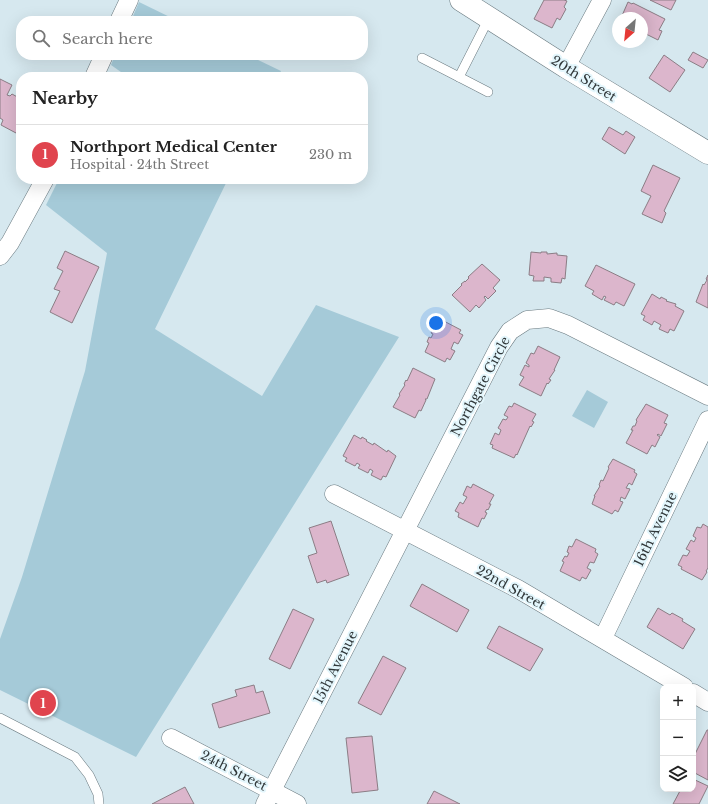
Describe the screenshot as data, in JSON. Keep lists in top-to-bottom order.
{
  "streets": {
    "street": [
      "20th Street",
      "Northgate Circle",
      "16th Avenue",
      "22nd Street",
      "15th Avenue",
      "24th Street"
    ]
  },
  "crossings": [
    ["Northgate Circle", "22nd Street"],
    ["Northgate Circle", "15th Avenue"],
    ["16th Avenue", "22nd Street"],
    ["22nd Street", "15th Avenue"],
    ["15th Avenue", "24th Street"]
  ],
  "north": "bottom left",
  "page": {
    "search": "Search here",
    "heading": "Nearby",
    "list": [
      {
        "mark": "1",
        "name": "Northport Medical Center",
        "note": "Hospital · 24th Street",
        "value": "230 m"
      }
    ],
    "map_buttons": ["+", "−"],
    "pins": "1"
  }
}
